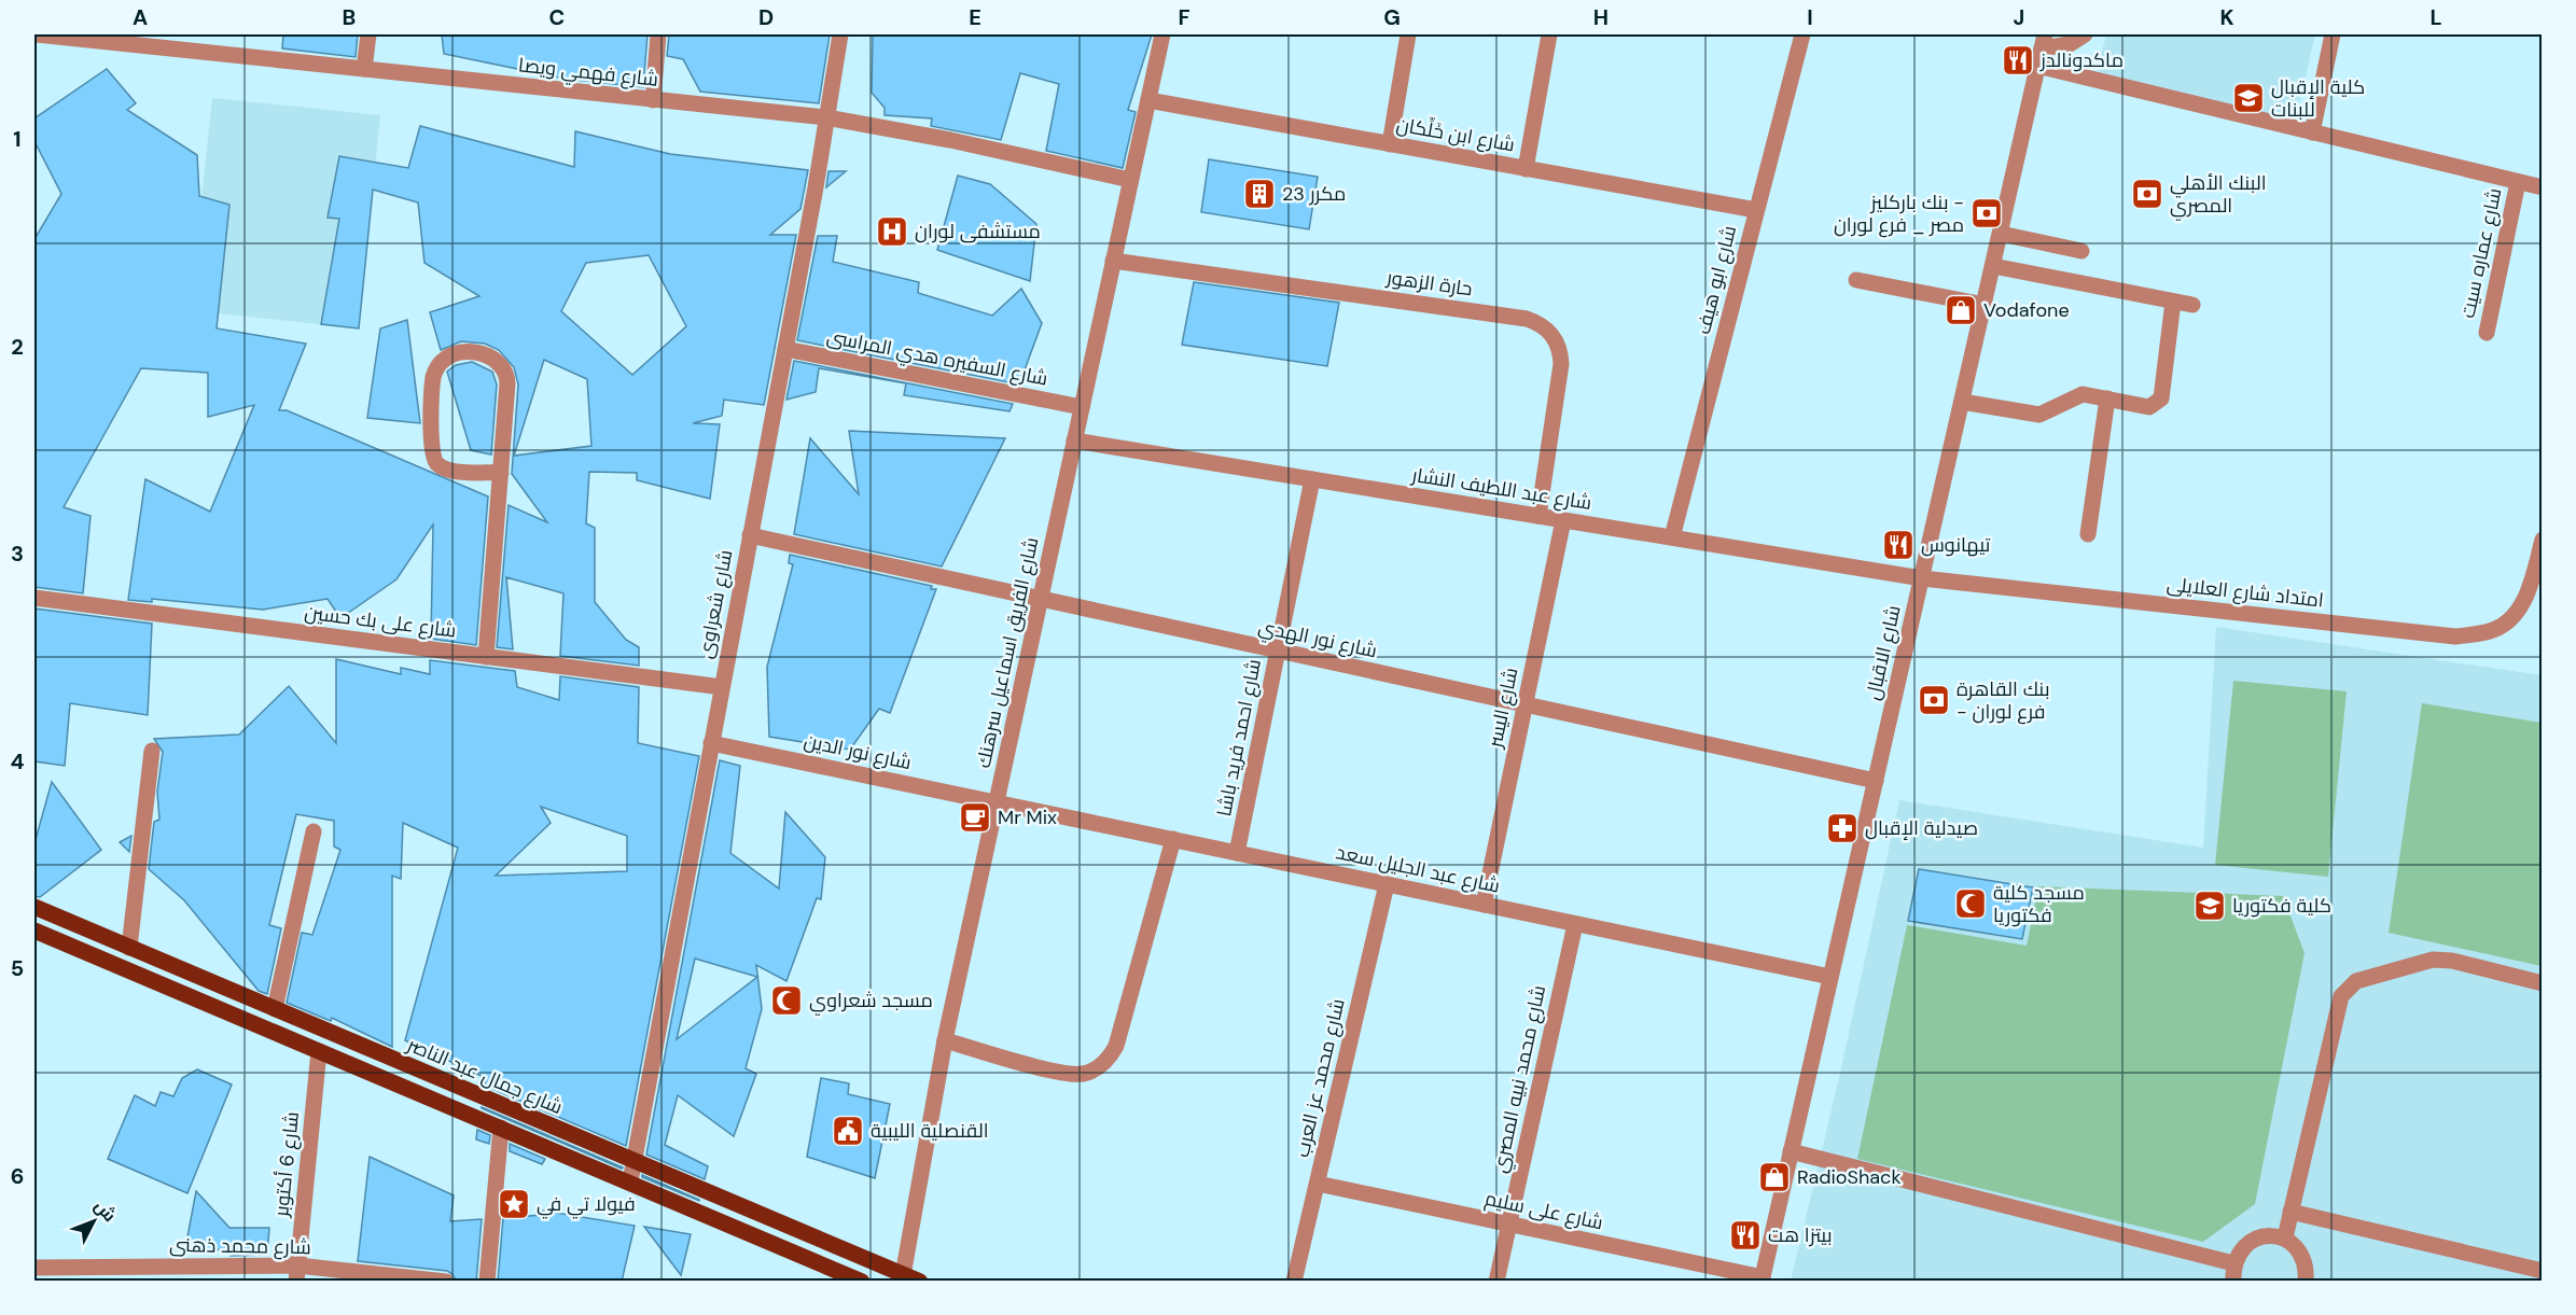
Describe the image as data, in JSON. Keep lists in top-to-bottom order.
{
  "streets": {
    "main road": ["شارع جمال عبد الناصر"],
    "street": [
      "شارع فهمي ويصا",
      "شارع ابن خَلِّكان",
      "شارع عماره سيت",
      "شارع ابو هيف",
      "حارة الزهور",
      "شارع السفيره هدي المراسى",
      "شارع عبد اللطيف النشار",
      "امتداد شارع العلايلى",
      "شارع شعراوى",
      "شارع على بك حسين",
      "شارع نور الهدي",
      "شارع الفريق اسماعيل سرهنك",
      "شارع الاقبال",
      "شارع اليسر",
      "شارع احمد فريد باشا",
      "شارع نور الدين",
      "شارع عبد الجليل سعد",
      "شارع محمد عز العرب",
      "شارع محمد نبيه المصري",
      "شارع 6 أكتوبر",
      "شارع على سليم",
      "شارع محمد ذهنى"
    ]
  },
  "crossings": [
    ["شارع فهمي ويصا", "شارع شعراوى"],
    ["شارع فهمي ويصا", "شارع الفريق اسماعيل سرهنك"],
    ["شارع ابن خَلِّكان", "شارع ابو هيف"],
    ["شارع ابن خَلِّكان", "شارع الفريق اسماعيل سرهنك"],
    ["شارع ابو هيف", "شارع عبد اللطيف النشار"],
    ["حارة الزهور", "شارع عبد اللطيف النشار"],
    ["حارة الزهور", "شارع الفريق اسماعيل سرهنك"],
    ["شارع السفيره هدي المراسى", "شارع شعراوى"],
    ["شارع السفيره هدي المراسى", "شارع الفريق اسماعيل سرهنك"],
    ["شارع عبد اللطيف النشار", "امتداد شارع العلايلى"],
    ["شارع عبد اللطيف النشار", "شارع الفريق اسماعيل سرهنك"],
    ["شارع عبد اللطيف النشار", "شارع الاقبال"],
    ["شارع عبد اللطيف النشار", "شارع اليسر"],
    ["شارع عبد اللطيف النشار", "شارع احمد فريد باشا"],
    ["امتداد شارع العلايلى", "شارع الاقبال"],
    ["شارع شعراوى", "شارع على بك حسين"],
    ["شارع شعراوى", "شارع نور الهدي"],
    ["شارع شعراوى", "شارع نور الدين"],
    ["شارع شعراوى", "شارع جمال عبد الناصر"],
    ["شارع نور الهدي", "شارع الفريق اسماعيل سرهنك"],
    ["شارع نور الهدي", "شارع الاقبال"],
    ["شارع نور الهدي", "شارع اليسر"],
    ["شارع نور الهدي", "شارع احمد فريد باشا"],
    ["شارع الفريق اسماعيل سرهنك", "شارع نور الدين"],
    ["شارع الفريق اسماعيل سرهنك", "شارع عبد الجليل سعد"],
    ["شارع الفريق اسماعيل سرهنك", "شارع جمال عبد الناصر"],
    ["شارع الاقبال", "شارع عبد الجليل سعد"],
    ["شارع الاقبال", "شارع على سليم"],
    ["شارع اليسر", "شارع عبد الجليل سعد"],
    ["شارع احمد فريد باشا", "شارع عبد الجليل سعد"],
    ["شارع نور الدين", "شارع عبد الجليل سعد"],
    ["شارع عبد الجليل سعد", "شارع محمد عز العرب"],
    ["شارع عبد الجليل سعد", "شارع محمد نبيه المصري"],
    ["شارع جمال عبد الناصر", "شارع 6 أكتوبر"],
    ["شارع محمد عز العرب", "شارع على سليم"],
    ["شارع محمد نبيه المصري", "شارع على سليم"],
    ["شارع 6 أكتوبر", "شارع محمد ذهنى"]
  ],
  "places": {
    "restaurant": ["ماكدونالدز", "تيهانوس", "بيتزا هت"],
    "school or university": ["كلية الإقبال للبنات", "كلية فكتوريا"],
    "building": ["23 مكرر"],
    "bank": ["البنك الأهلي المصري", "بنك باركليز - مصر _ فرع لوران", "بنك القاهرة - فرع لوران"],
    "hospital": ["مستشفى لوران"],
    "shop": ["Vodafone", "RadioShack"],
    "cafe": ["Mr Mix"],
    "pharmacy": ["صيدلية الإقبال"],
    "mosque": ["مسجد كلية فكتوريا", "مسجد شعراوي"],
    "public building": ["القنصلية الليبية"],
    "place": ["فيولا تي في"]
  },
  "north": "top right",
  "grid": {
    "columns": [
      "A",
      "B",
      "C",
      "D",
      "E",
      "F",
      "G",
      "H",
      "I",
      "J",
      "K",
      "L"
    ],
    "rows": [
      "1",
      "2",
      "3",
      "4",
      "5",
      "6"
    ]
  }
}
